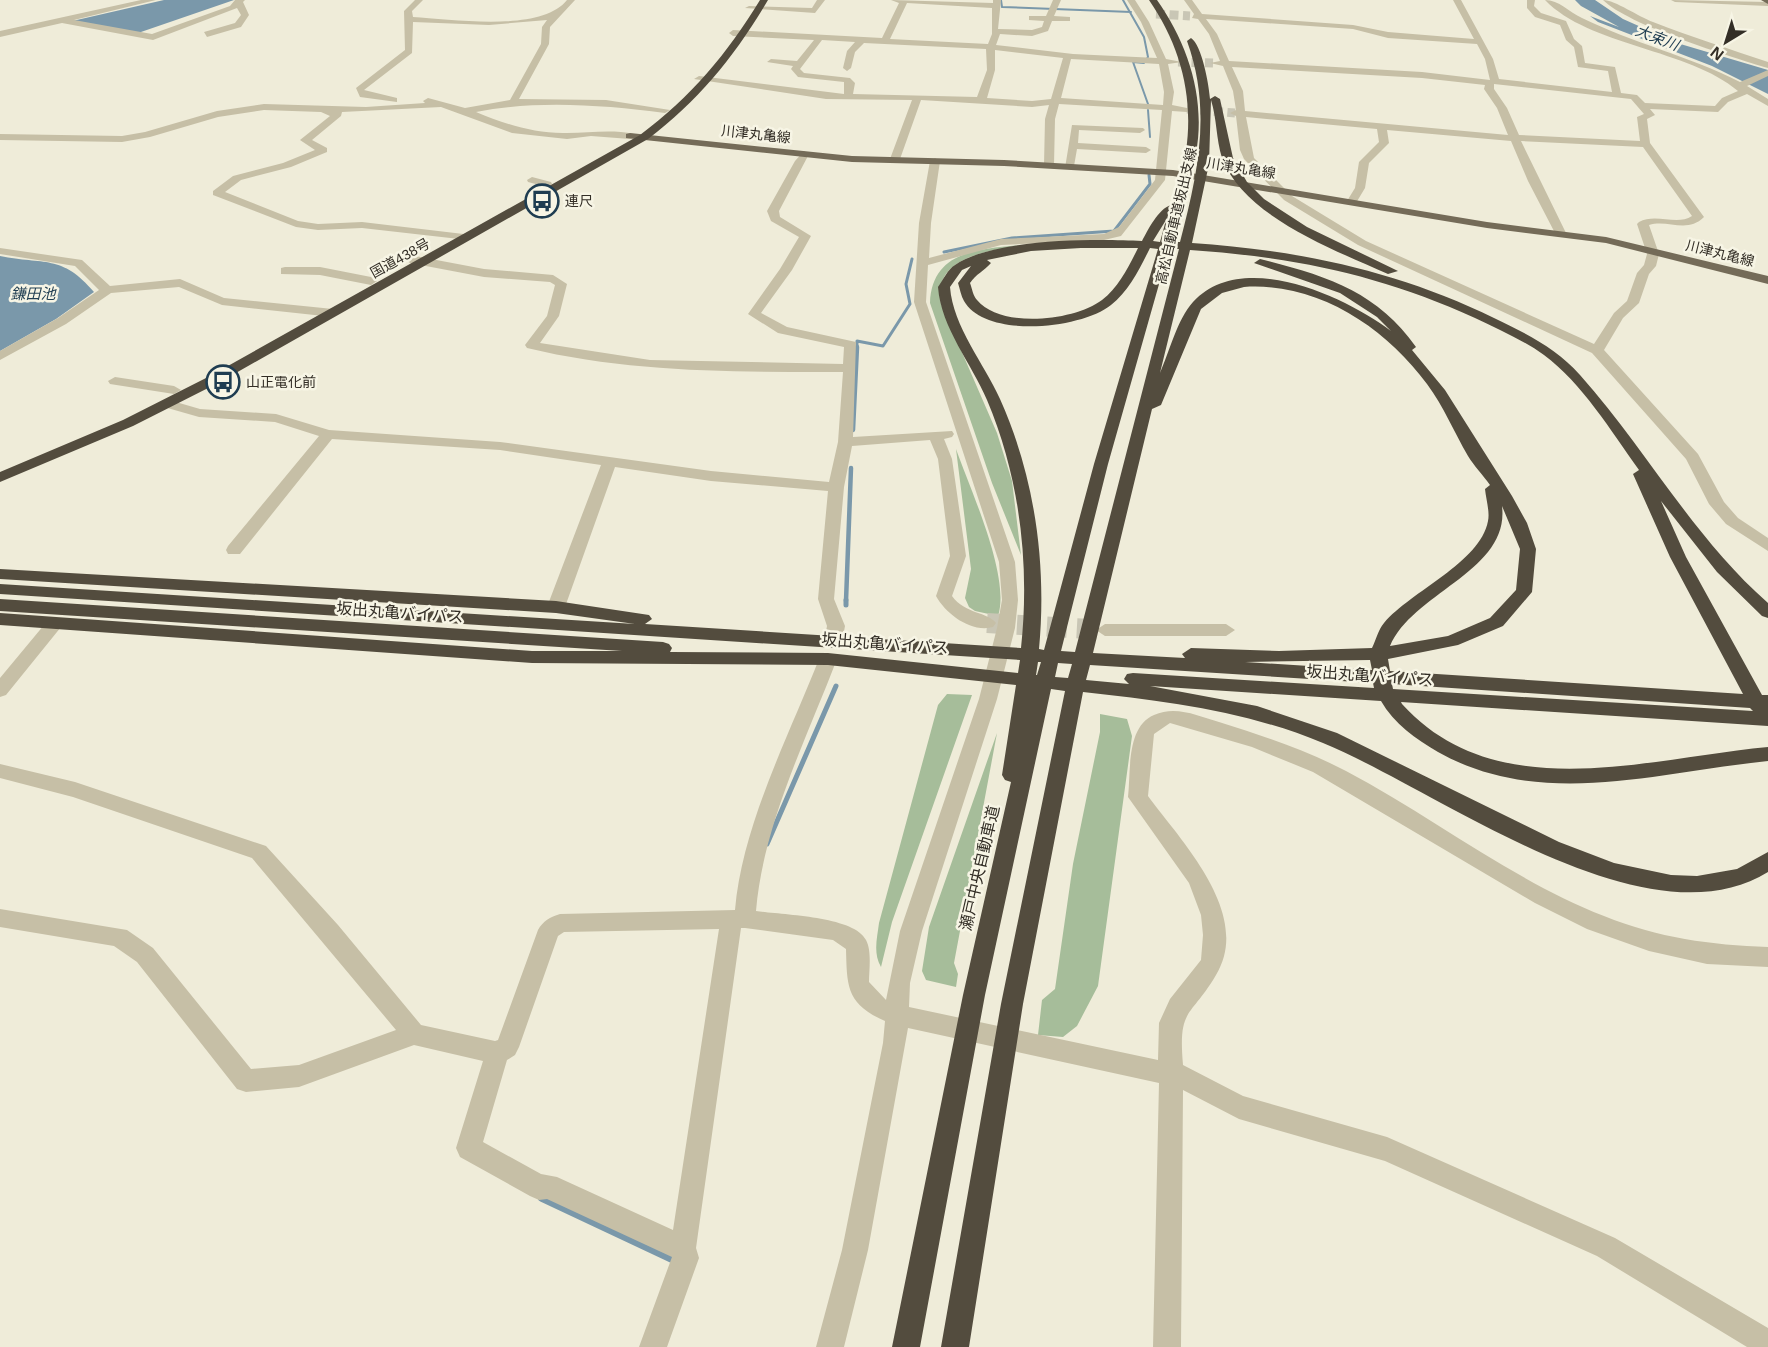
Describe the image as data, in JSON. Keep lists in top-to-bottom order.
{
  "streets": {
    "highway": [
      "高松自動車道坂出支線",
      "国道438号",
      "坂出丸亀バイパス",
      "瀬戸中央自動車道"
    ],
    "main road": ["川津丸亀線"]
  },
  "crossings": [
    ["川津丸亀線", "国道438号"],
    ["高松自動車道坂出支線", "瀬戸中央自動車道"]
  ],
  "water": ["大束川", "鎌田池"],
  "places": {
    "bus stop": ["連尺", "山正電化前"]
  },
  "north": "bottom left"
}
